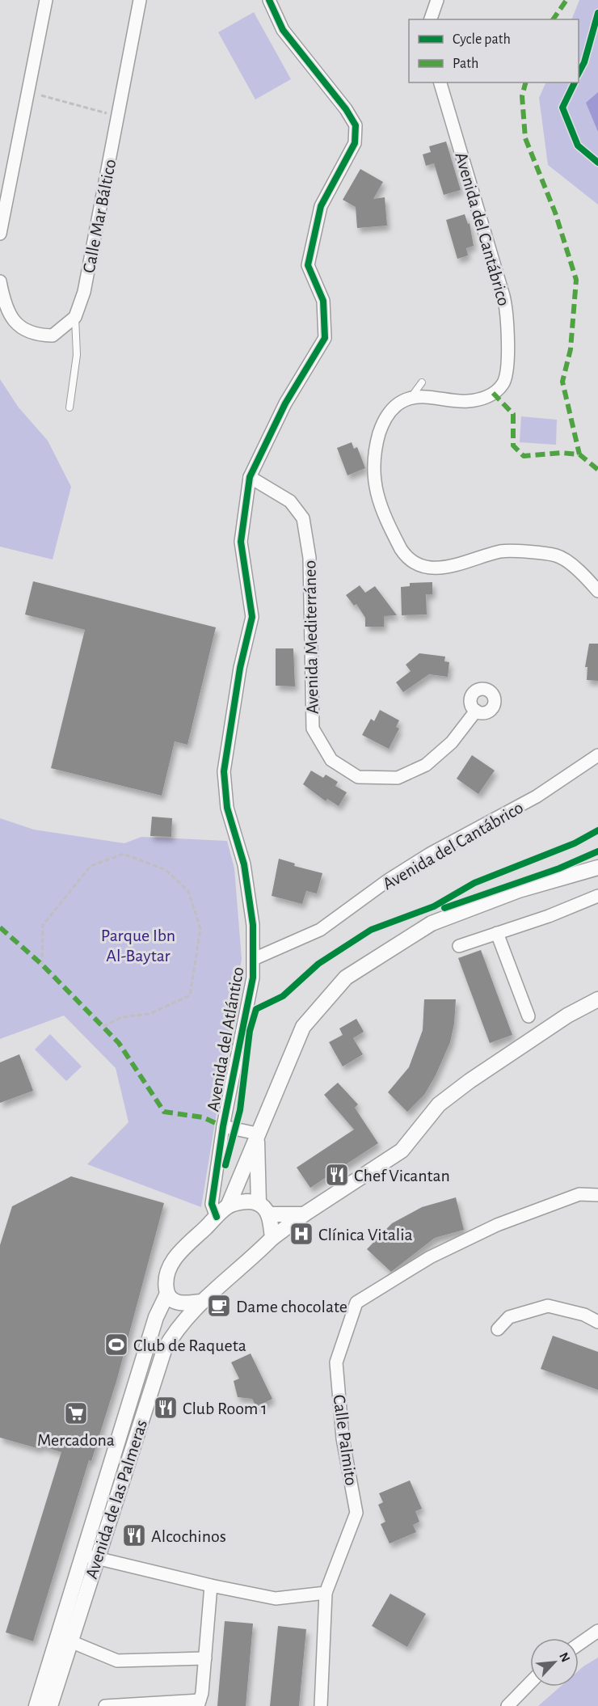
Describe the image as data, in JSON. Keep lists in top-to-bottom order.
{
  "streets": {
    "street": [
      "Calle Mar Báltico",
      "Avenida del Cantábrico",
      "Avenida Mediterráneo",
      "Avenida del Atlántico",
      "Calle Palmito",
      "Avenida de las Palmeras"
    ]
  },
  "crossings": [
    ["Avenida del Cantábrico", "Avenida del Atlántico"],
    ["Avenida Mediterráneo", "Avenida del Atlántico"]
  ],
  "parks": ["Parque Ibn Al-Baytar"],
  "places": {
    "restaurant": ["Chef Vicantan", "Club Room 1", "Alcochinos"],
    "hospital": ["Clínica Vitalia"],
    "cafe": ["Dame chocolate"],
    "sports": ["Club de Raqueta"],
    "supermarket": ["Mercadona"]
  },
  "legend": ["Cycle path", "Path"],
  "north": "top right"
}
